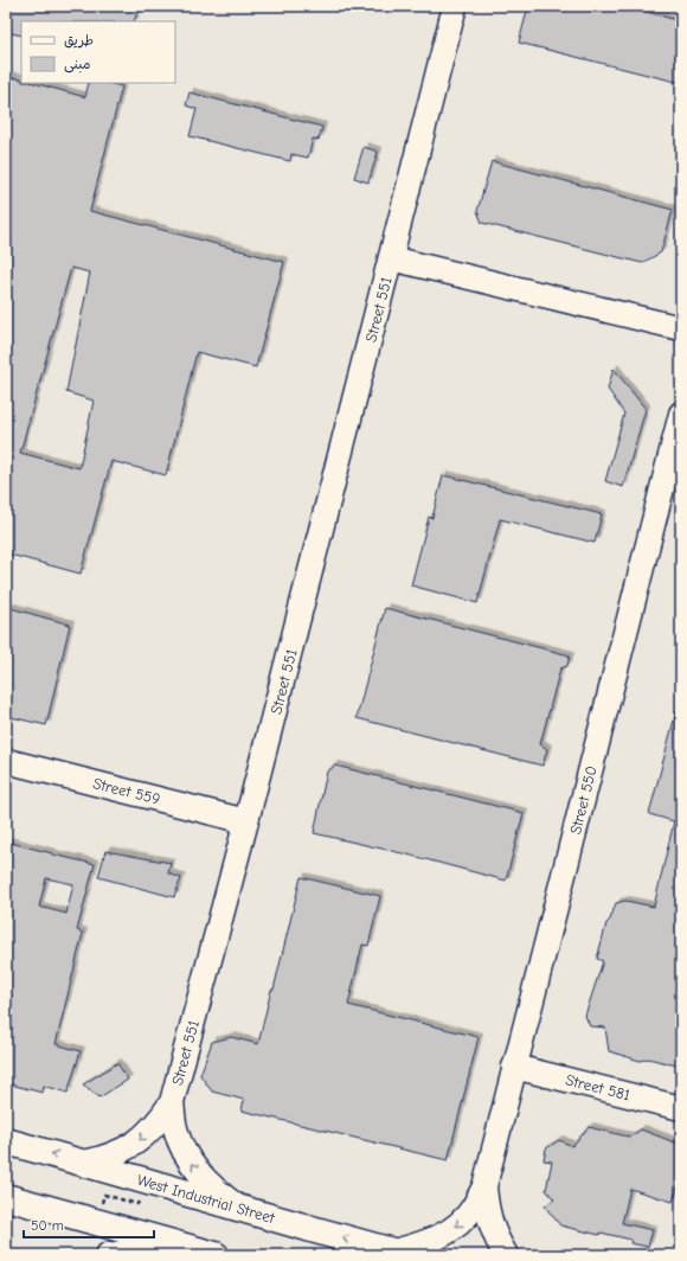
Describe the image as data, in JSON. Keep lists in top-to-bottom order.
{
  "streets": {
    "main road": ["West Industrial Street"],
    "street": [
      "Street 551",
      "Street 559",
      "Street 550",
      "Street 581"
    ]
  },
  "crossings": [
    ["Street 551", "Street 559"],
    ["Street 551", "West Industrial Street"],
    ["Street 550", "Street 581"],
    ["Street 550", "West Industrial Street"]
  ],
  "one_way": ["West Industrial Street"],
  "legend": ["طريق", "مبنى"],
  "scale_bar": "50 m"
}
